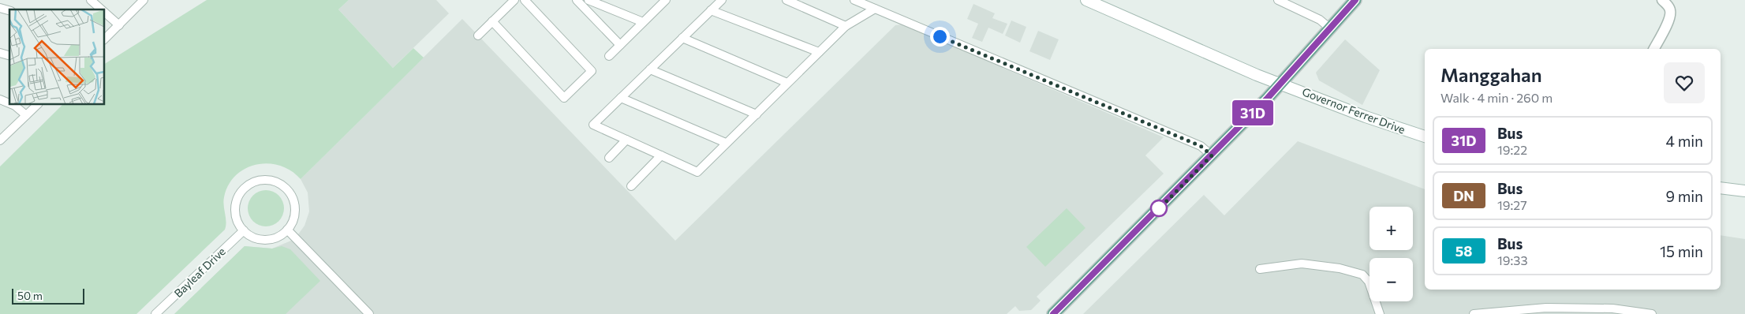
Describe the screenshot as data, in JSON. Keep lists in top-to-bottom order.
{
  "streets": {
    "main road": ["Governor Ferrer Drive"],
    "street": ["Bayleaf Drive"]
  },
  "lines": ["bus line 31D"],
  "scale_bar": "50 m",
  "page": {
    "on_map": "31D",
    "heading": ["Manggahan", "Walk · 4 min · 260 m"],
    "list": [
      {
        "mark": "31D",
        "name": "Bus",
        "note": "19:22",
        "value": "4 min"
      },
      {
        "mark": "DN",
        "name": "Bus",
        "note": "19:27",
        "value": "9 min"
      },
      {
        "mark": "58",
        "name": "Bus",
        "note": "19:33",
        "value": "15 min"
      }
    ],
    "map_buttons": ["+", "−"],
    "scale": "50 m"
  }
}
